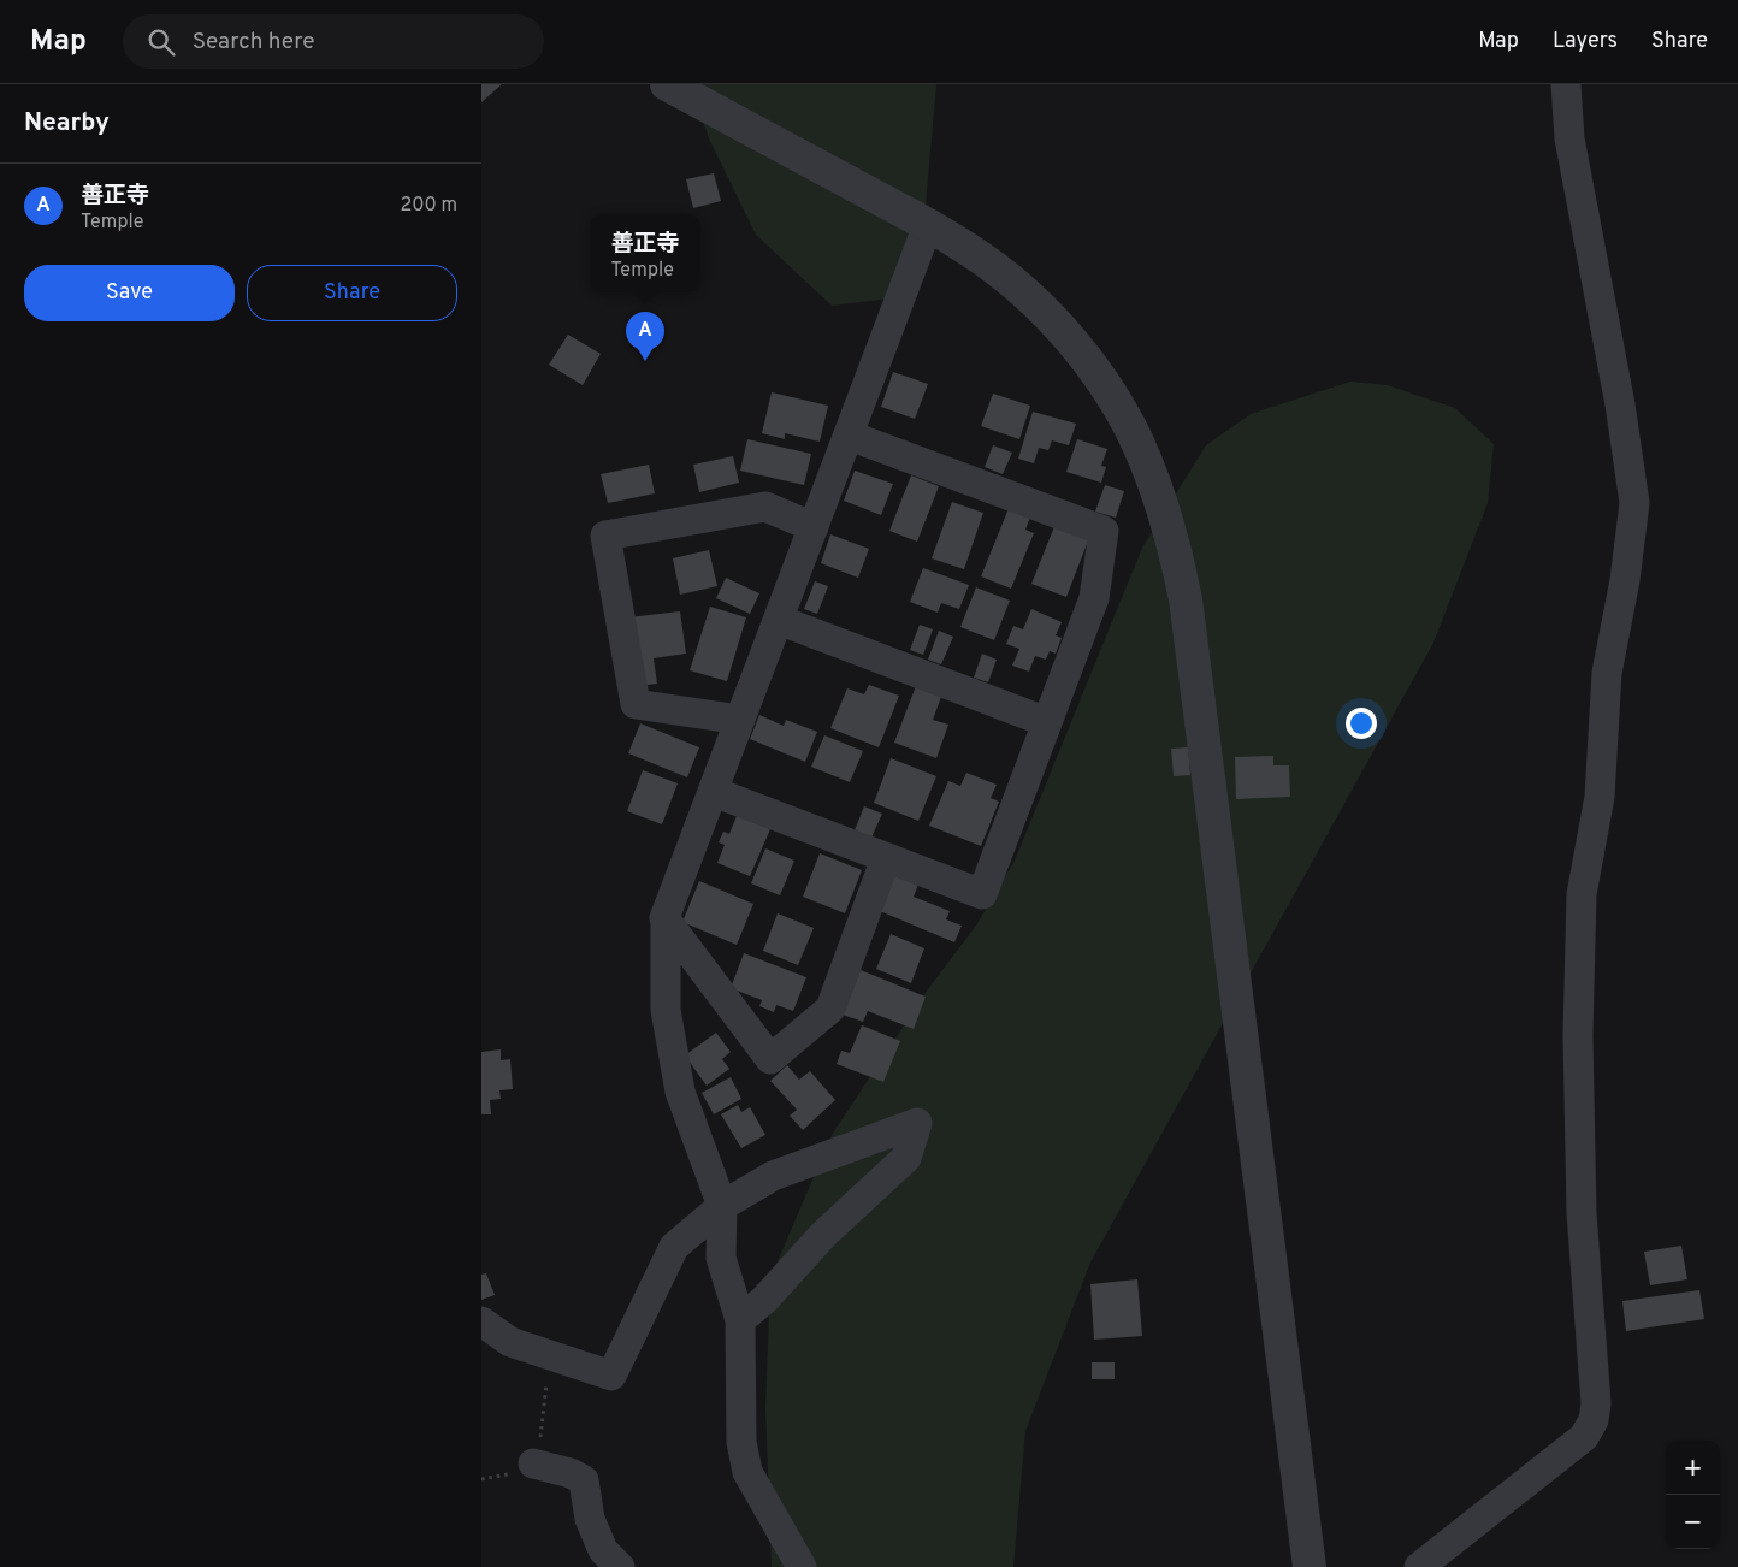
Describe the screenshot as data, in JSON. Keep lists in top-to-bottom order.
{
  "page": {
    "header": "Map",
    "search": "Search here",
    "nav": ["Map", "Layers", "Share"],
    "heading": "Nearby",
    "list": [
      {
        "mark": "A",
        "name": "善正寺",
        "note": "Temple",
        "value": "200 m"
      }
    ],
    "popup": ["善正寺", "Temple"],
    "buttons": ["Save", "Share"],
    "pins": "A",
    "map_buttons": ["+", "−"]
  }
}
